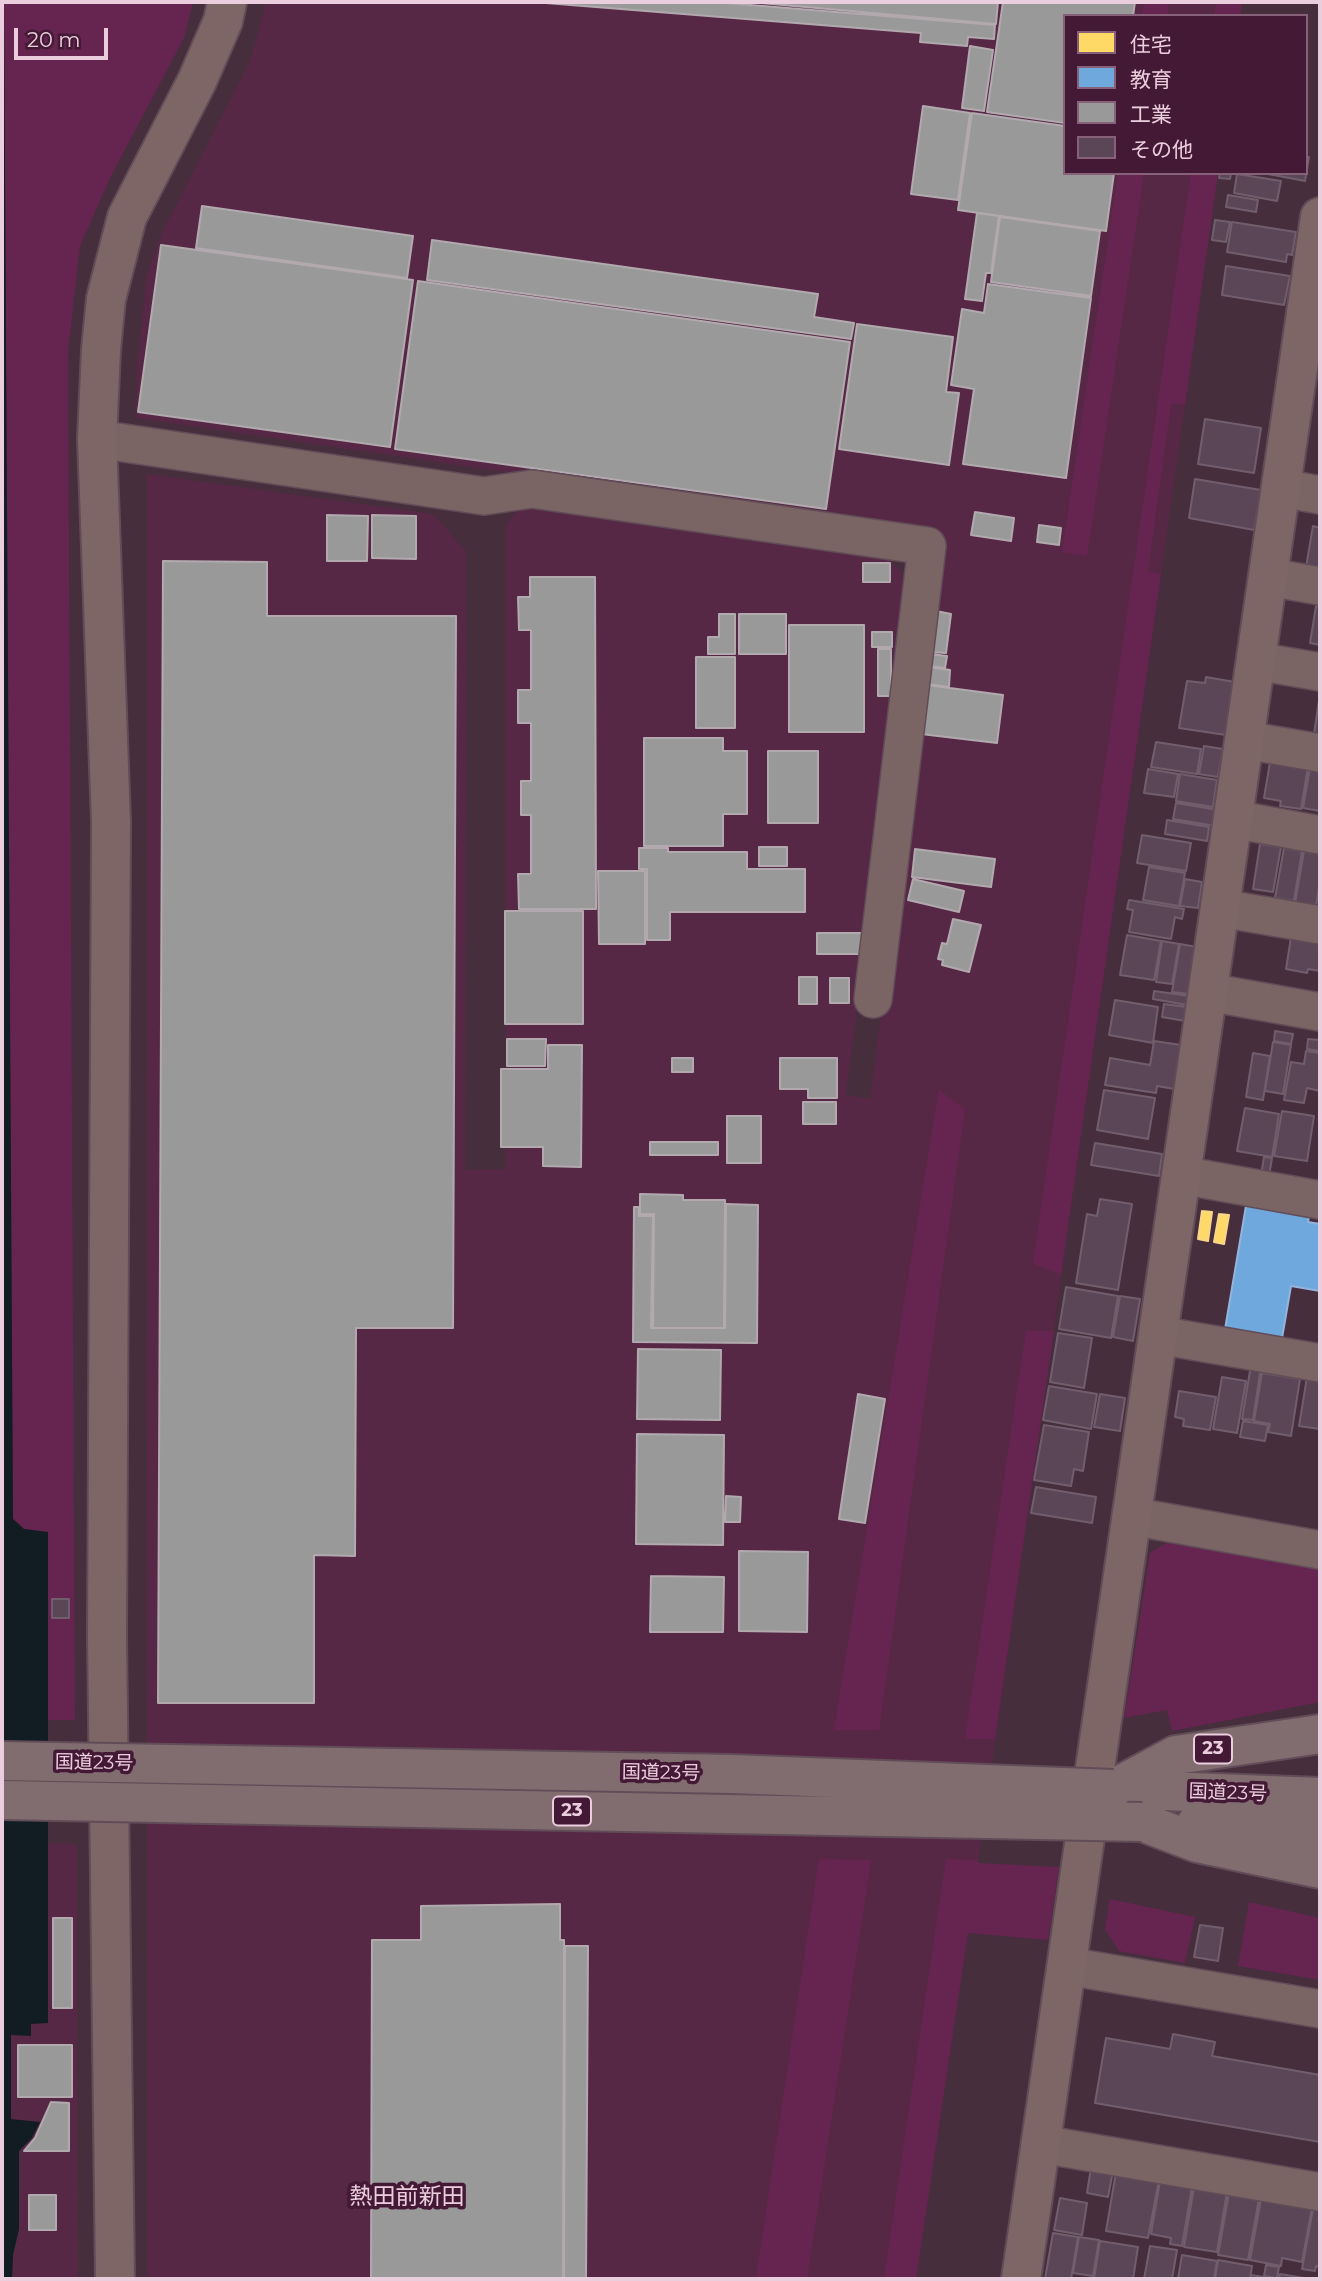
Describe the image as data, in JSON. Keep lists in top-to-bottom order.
{
  "streets": {
    "highway": ["23", "国道23号"]
  },
  "crossings": [
    ["23", "国道23号"]
  ],
  "districts": ["熱田前新田"],
  "legend": [
    "住宅",
    "教育",
    "工業",
    "その他"
  ],
  "scale_bar": "20 m"
}
